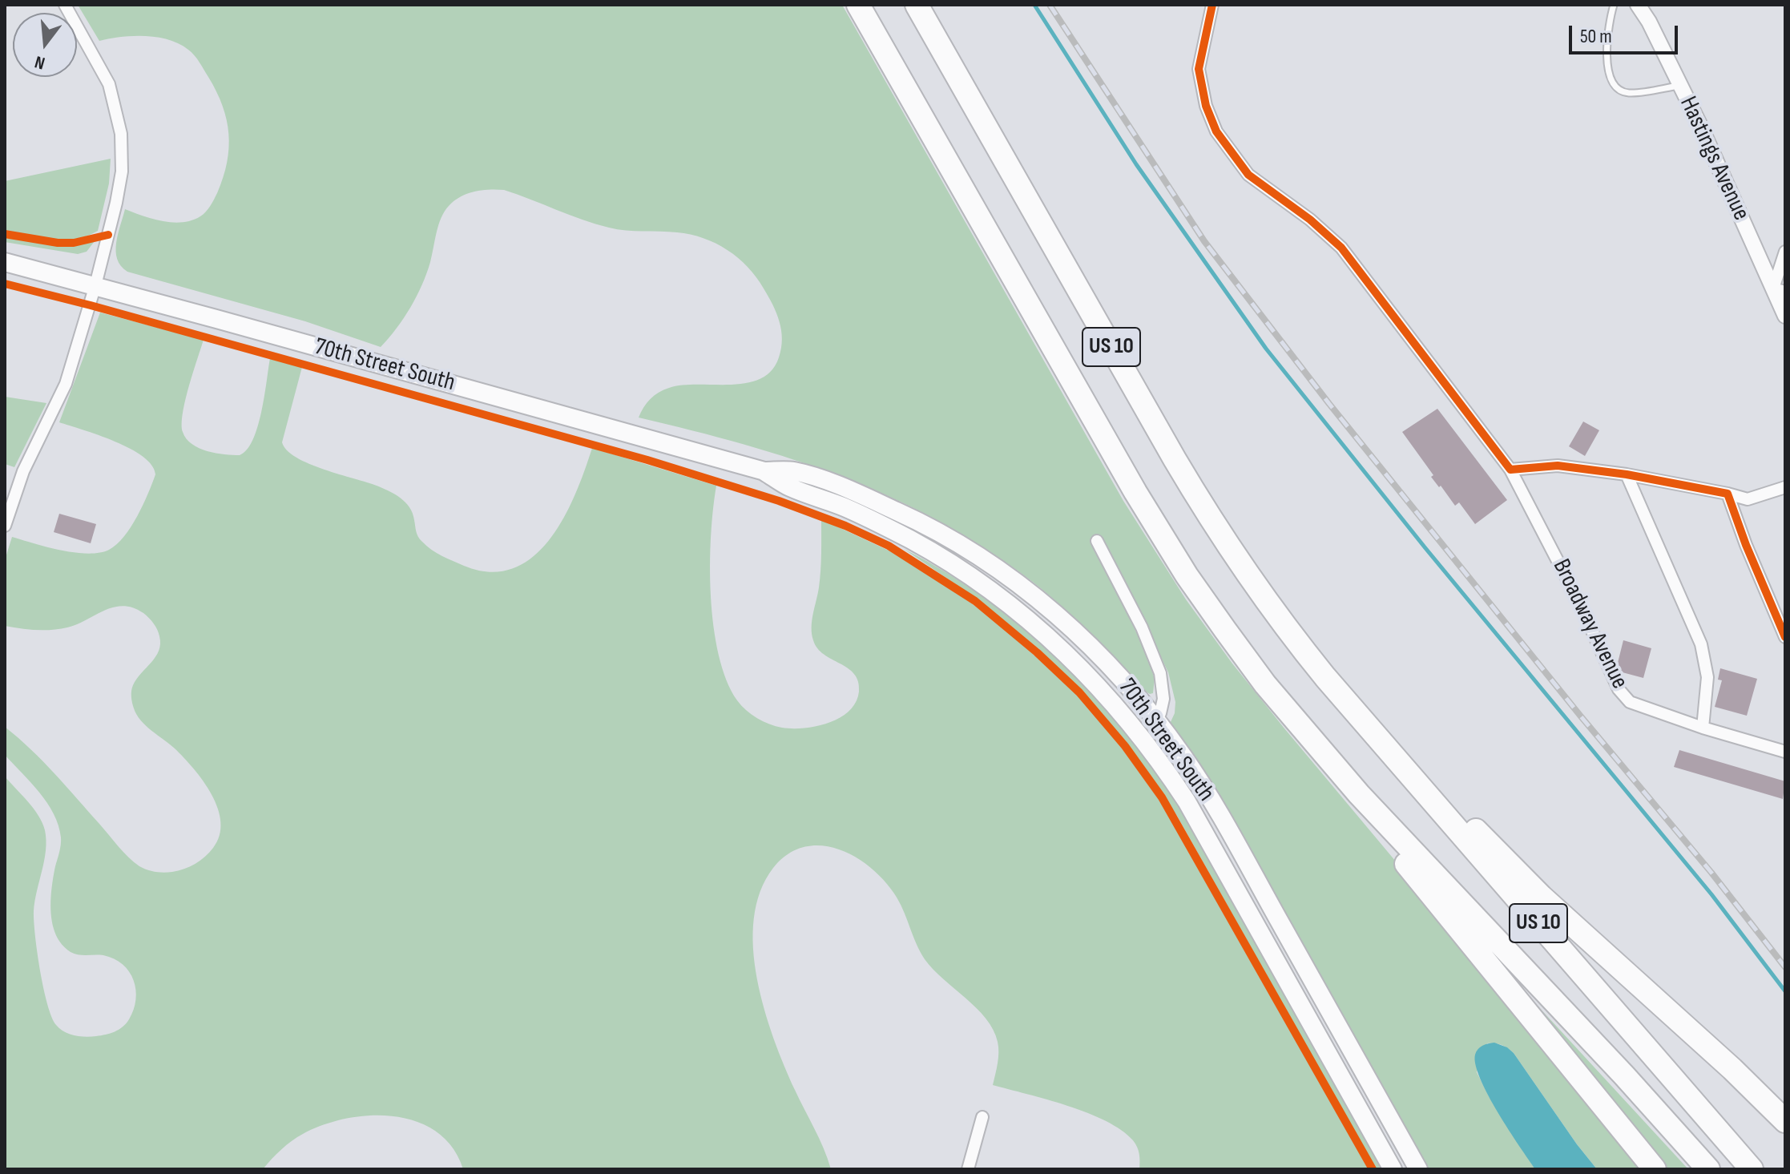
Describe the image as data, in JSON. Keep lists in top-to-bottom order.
{
  "streets": {
    "highway": ["US 10"],
    "main road": ["70th Street South"],
    "street": ["Hastings Avenue", "Broadway Avenue"]
  },
  "scale_bar": "50 m",
  "north": "bottom"
}
